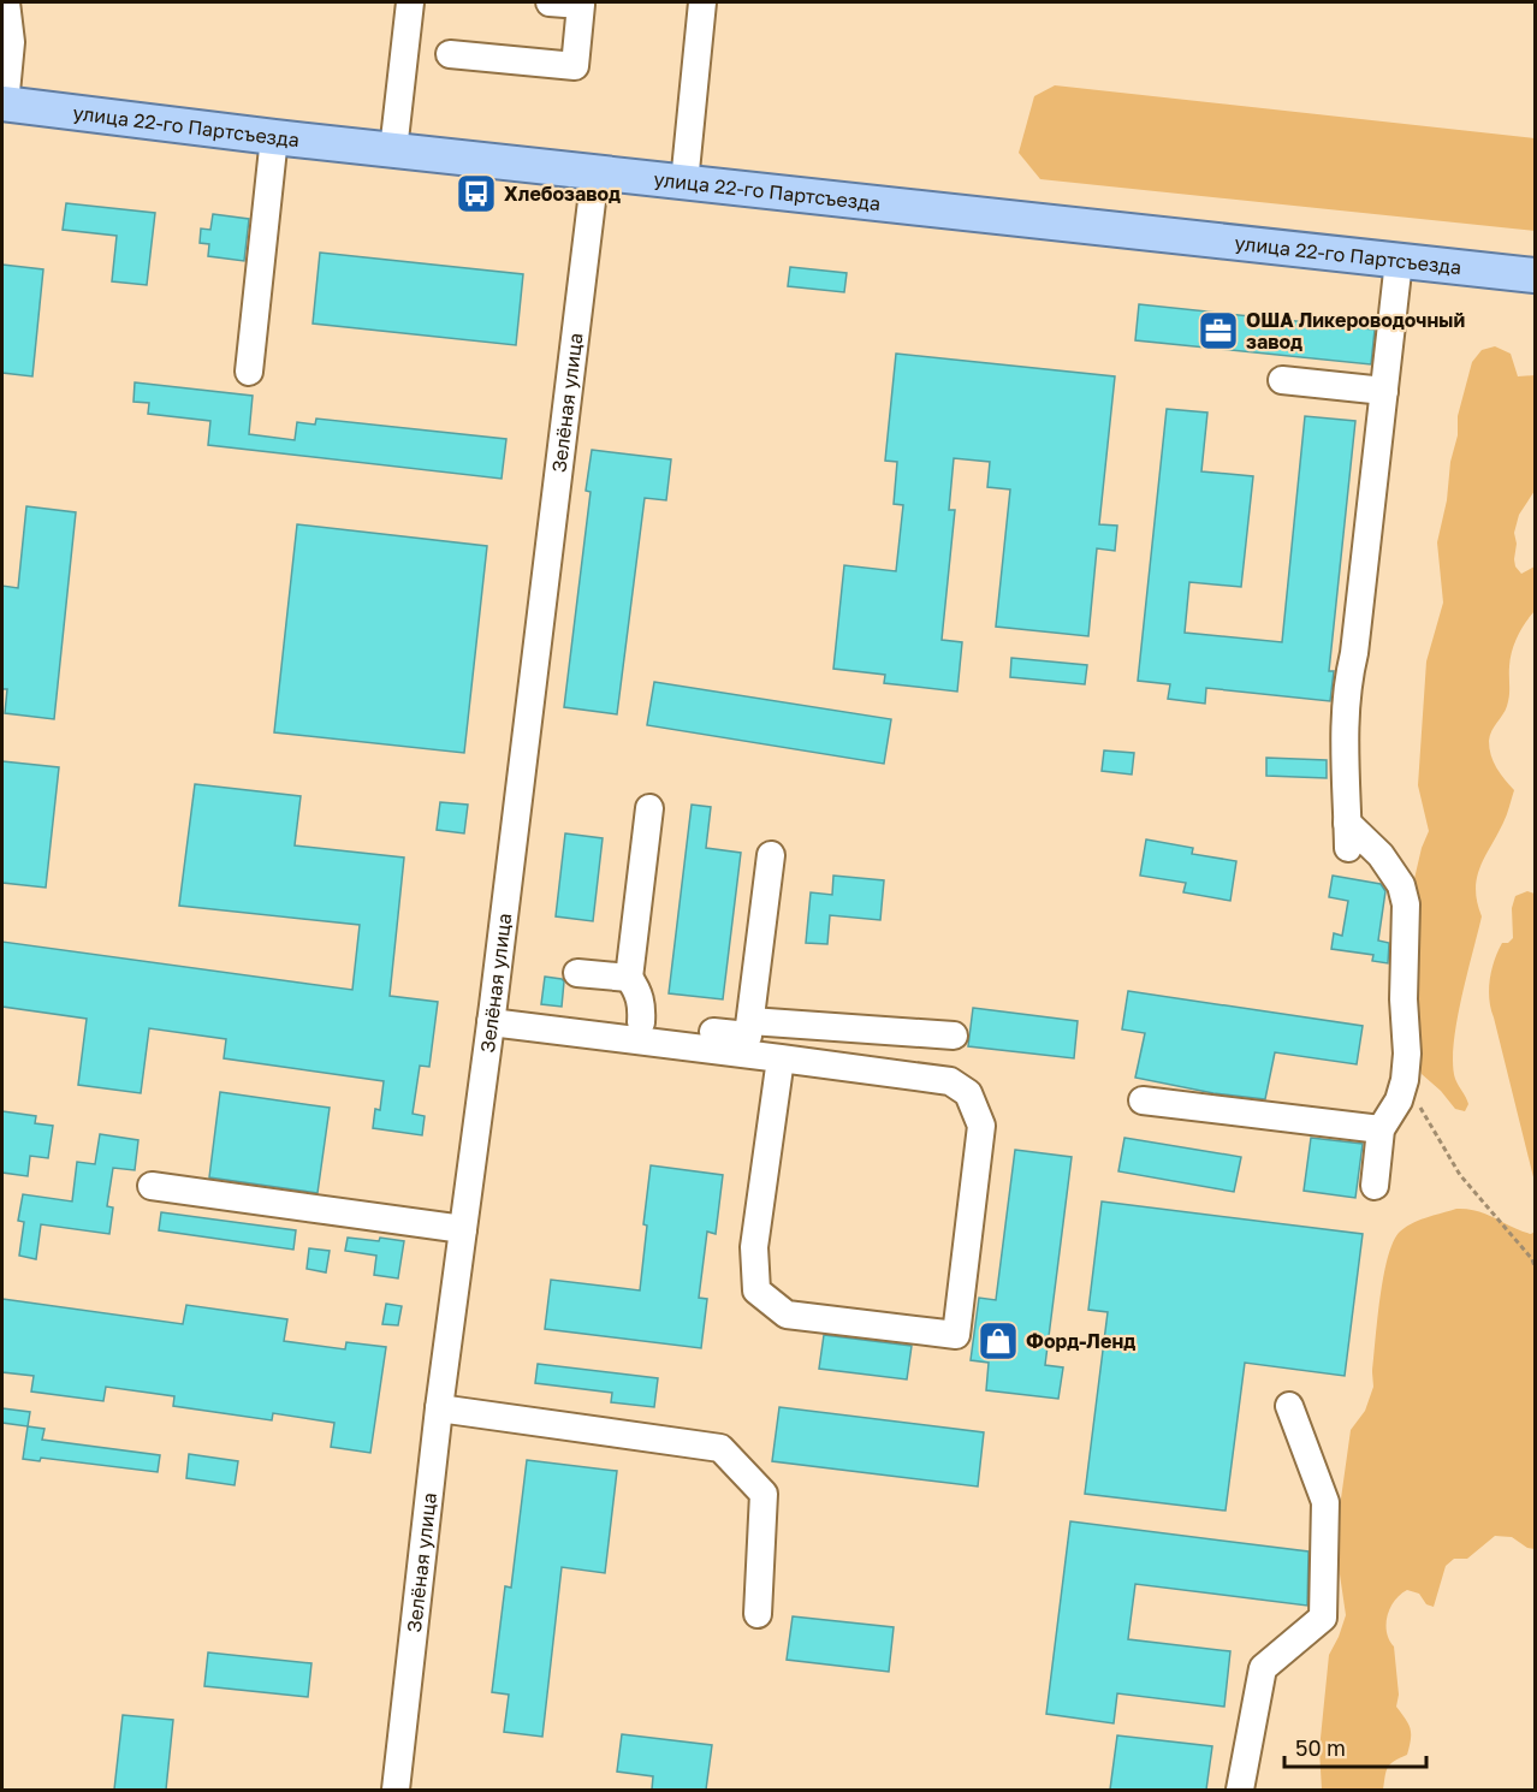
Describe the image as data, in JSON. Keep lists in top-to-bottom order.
{
  "streets": {
    "main road": ["улица 22-го Партсъезда"],
    "street": ["Зелёная улица"]
  },
  "crossings": [
    ["улица 22-го Партсъезда", "Зелёная улица"]
  ],
  "places": {
    "bus stop": ["Хлебозавод"],
    "office": ["ОША Ликероводочный завод"],
    "shop": ["Форд-Ленд"]
  },
  "scale_bar": "50 m"
}
